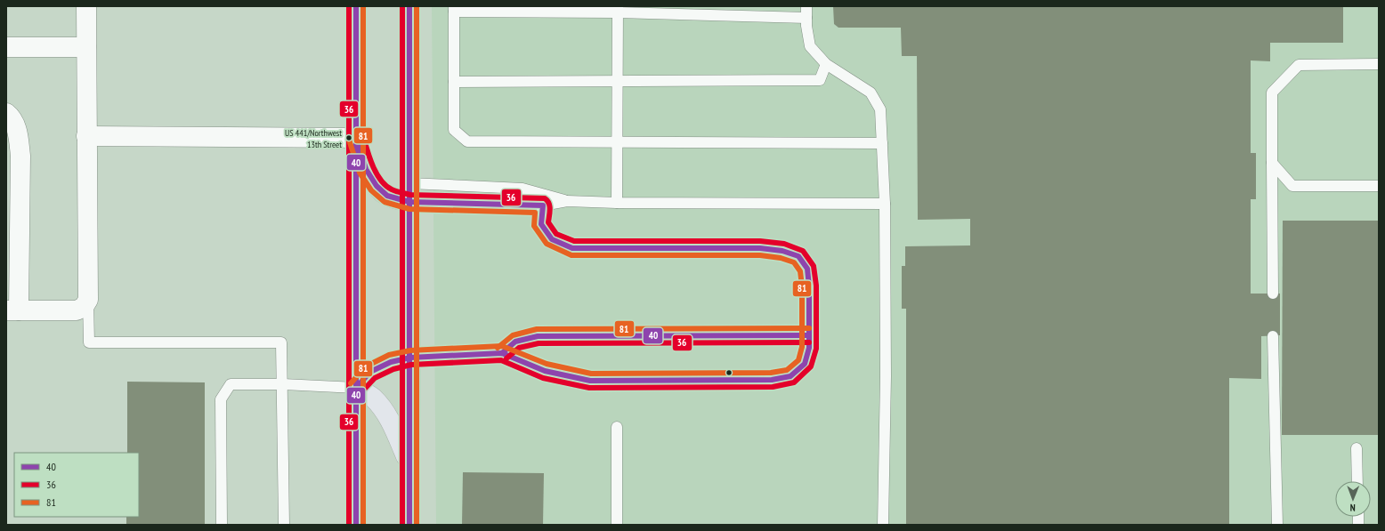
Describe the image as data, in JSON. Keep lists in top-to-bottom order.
{
  "places": ["US 441/Northwest 13th Street"],
  "lines": ["transit line 40", "transit line 36", "transit line 81"],
  "legend": ["40", "36", "81"],
  "north": "bottom"
}
